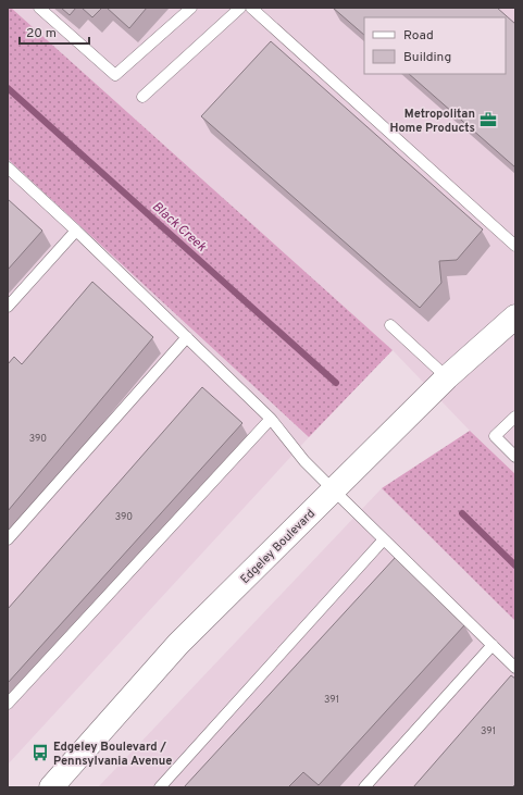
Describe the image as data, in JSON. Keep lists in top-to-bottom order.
{
  "streets": {
    "street": ["Edgeley Boulevard"]
  },
  "water": ["Black Creek"],
  "places": {
    "office": ["Metropolitan Home Products"],
    "bus stop": ["Edgeley Boulevard / Pennsylvania Avenue"]
  },
  "house_numbers": [
    "390",
    "390",
    "391",
    "391"
  ],
  "legend": ["Road", "Building"],
  "scale_bar": "20 m"
}
